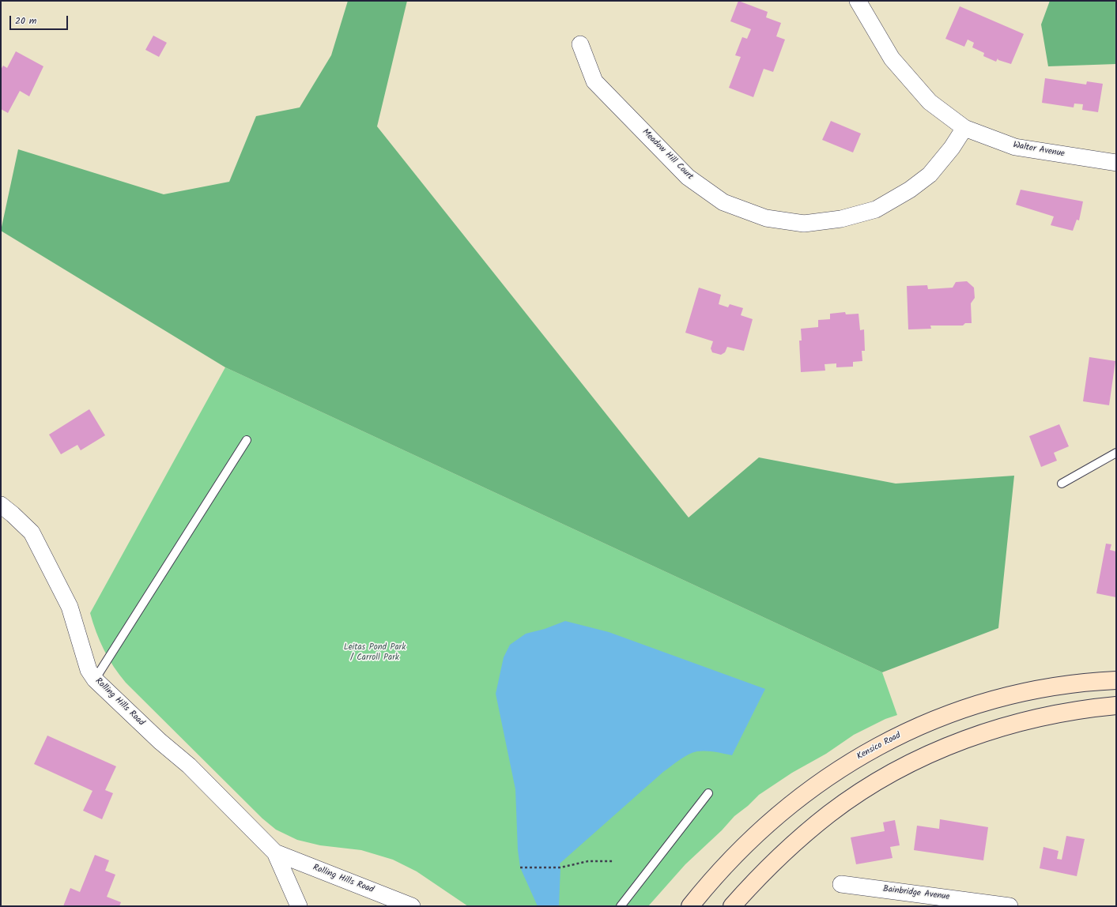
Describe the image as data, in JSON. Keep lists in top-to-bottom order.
{
  "streets": {
    "street": [
      "Walter Avenue",
      "Meadow Hill Court",
      "Rolling Hills Road",
      "Kensico Road",
      "Bainbridge Avenue"
    ]
  },
  "crossings": [
    ["Walter Avenue", "Meadow Hill Court"]
  ],
  "parks": ["Leitas Pond Park / Carroll Park"],
  "scale_bar": "20 m"
}
